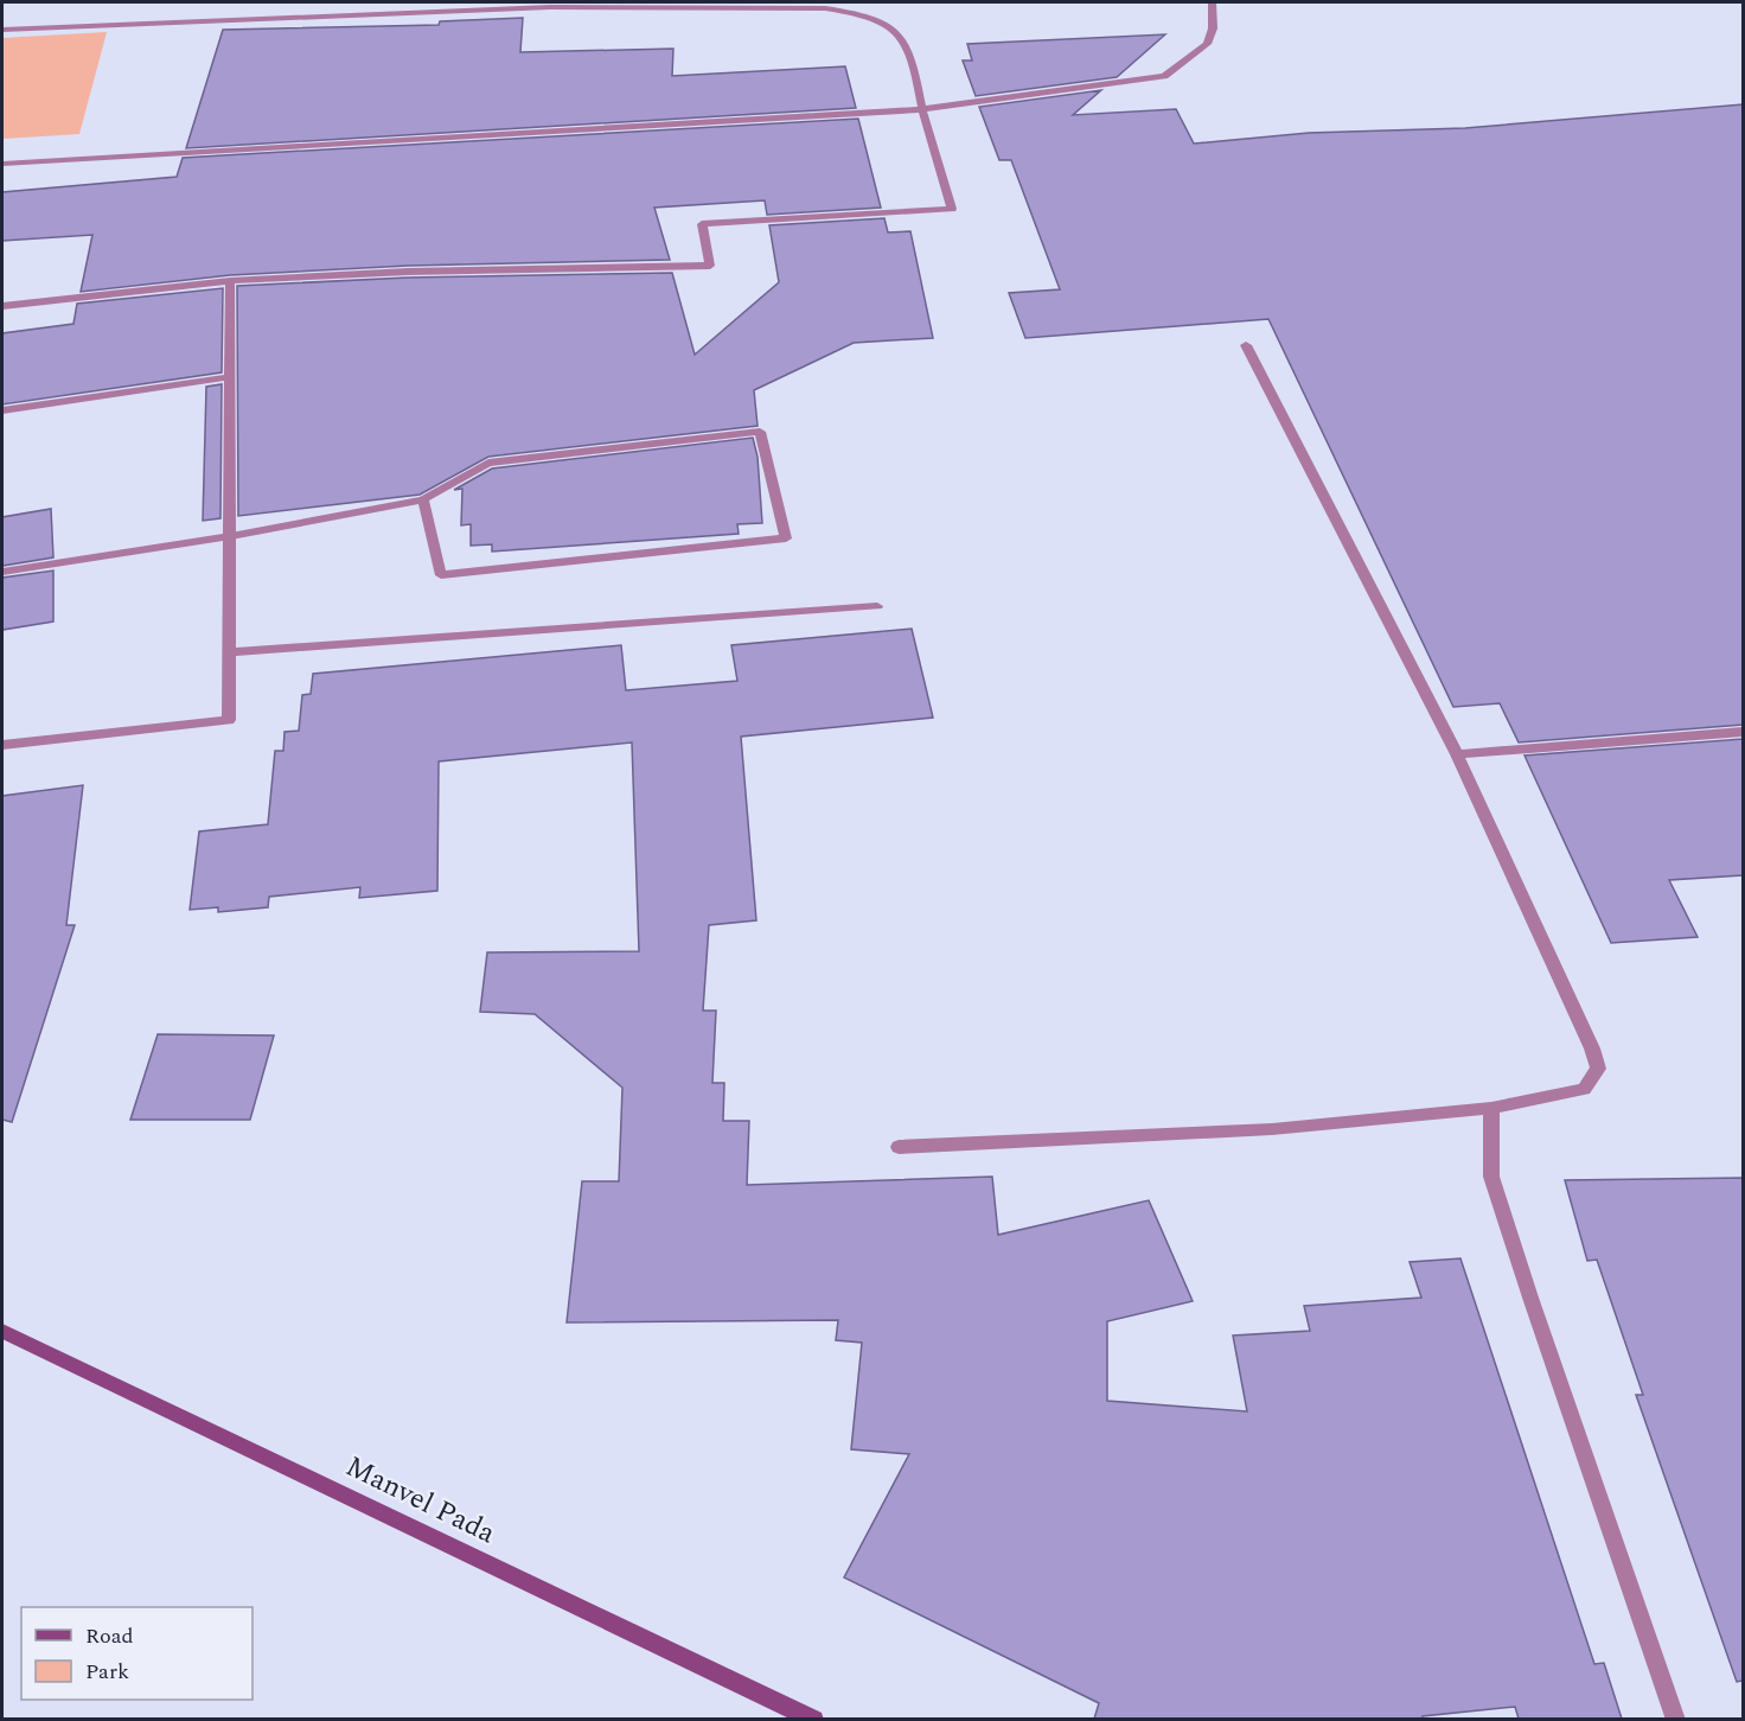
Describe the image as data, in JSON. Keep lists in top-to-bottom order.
{
  "streets": {
    "main road": ["Manvel Pada"]
  },
  "legend": ["Road", "Park"]
}
